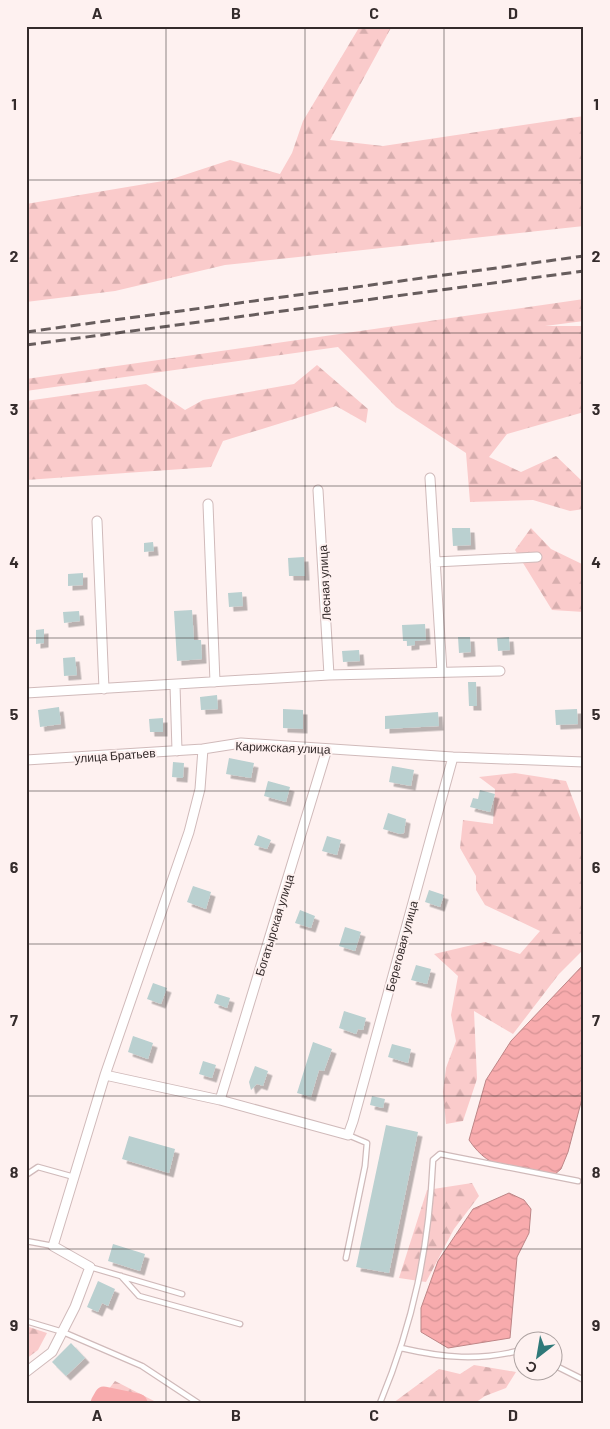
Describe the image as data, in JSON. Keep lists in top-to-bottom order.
{
  "streets": {
    "street": [
      "Лесная улица",
      "Карижская улица",
      "улица Братьев",
      "Богатырская улица",
      "Береговая улица"
    ]
  },
  "crossings": [
    ["Карижская улица", "улица Братьев"],
    ["Карижская улица", "Богатырская улица"],
    ["Карижская улица", "Береговая улица"]
  ],
  "north": "bottom left",
  "grid": {
    "columns": [
      "A",
      "B",
      "C",
      "D"
    ],
    "rows": [
      "1",
      "2",
      "3",
      "4",
      "5",
      "6",
      "7",
      "8",
      "9"
    ]
  }
}
